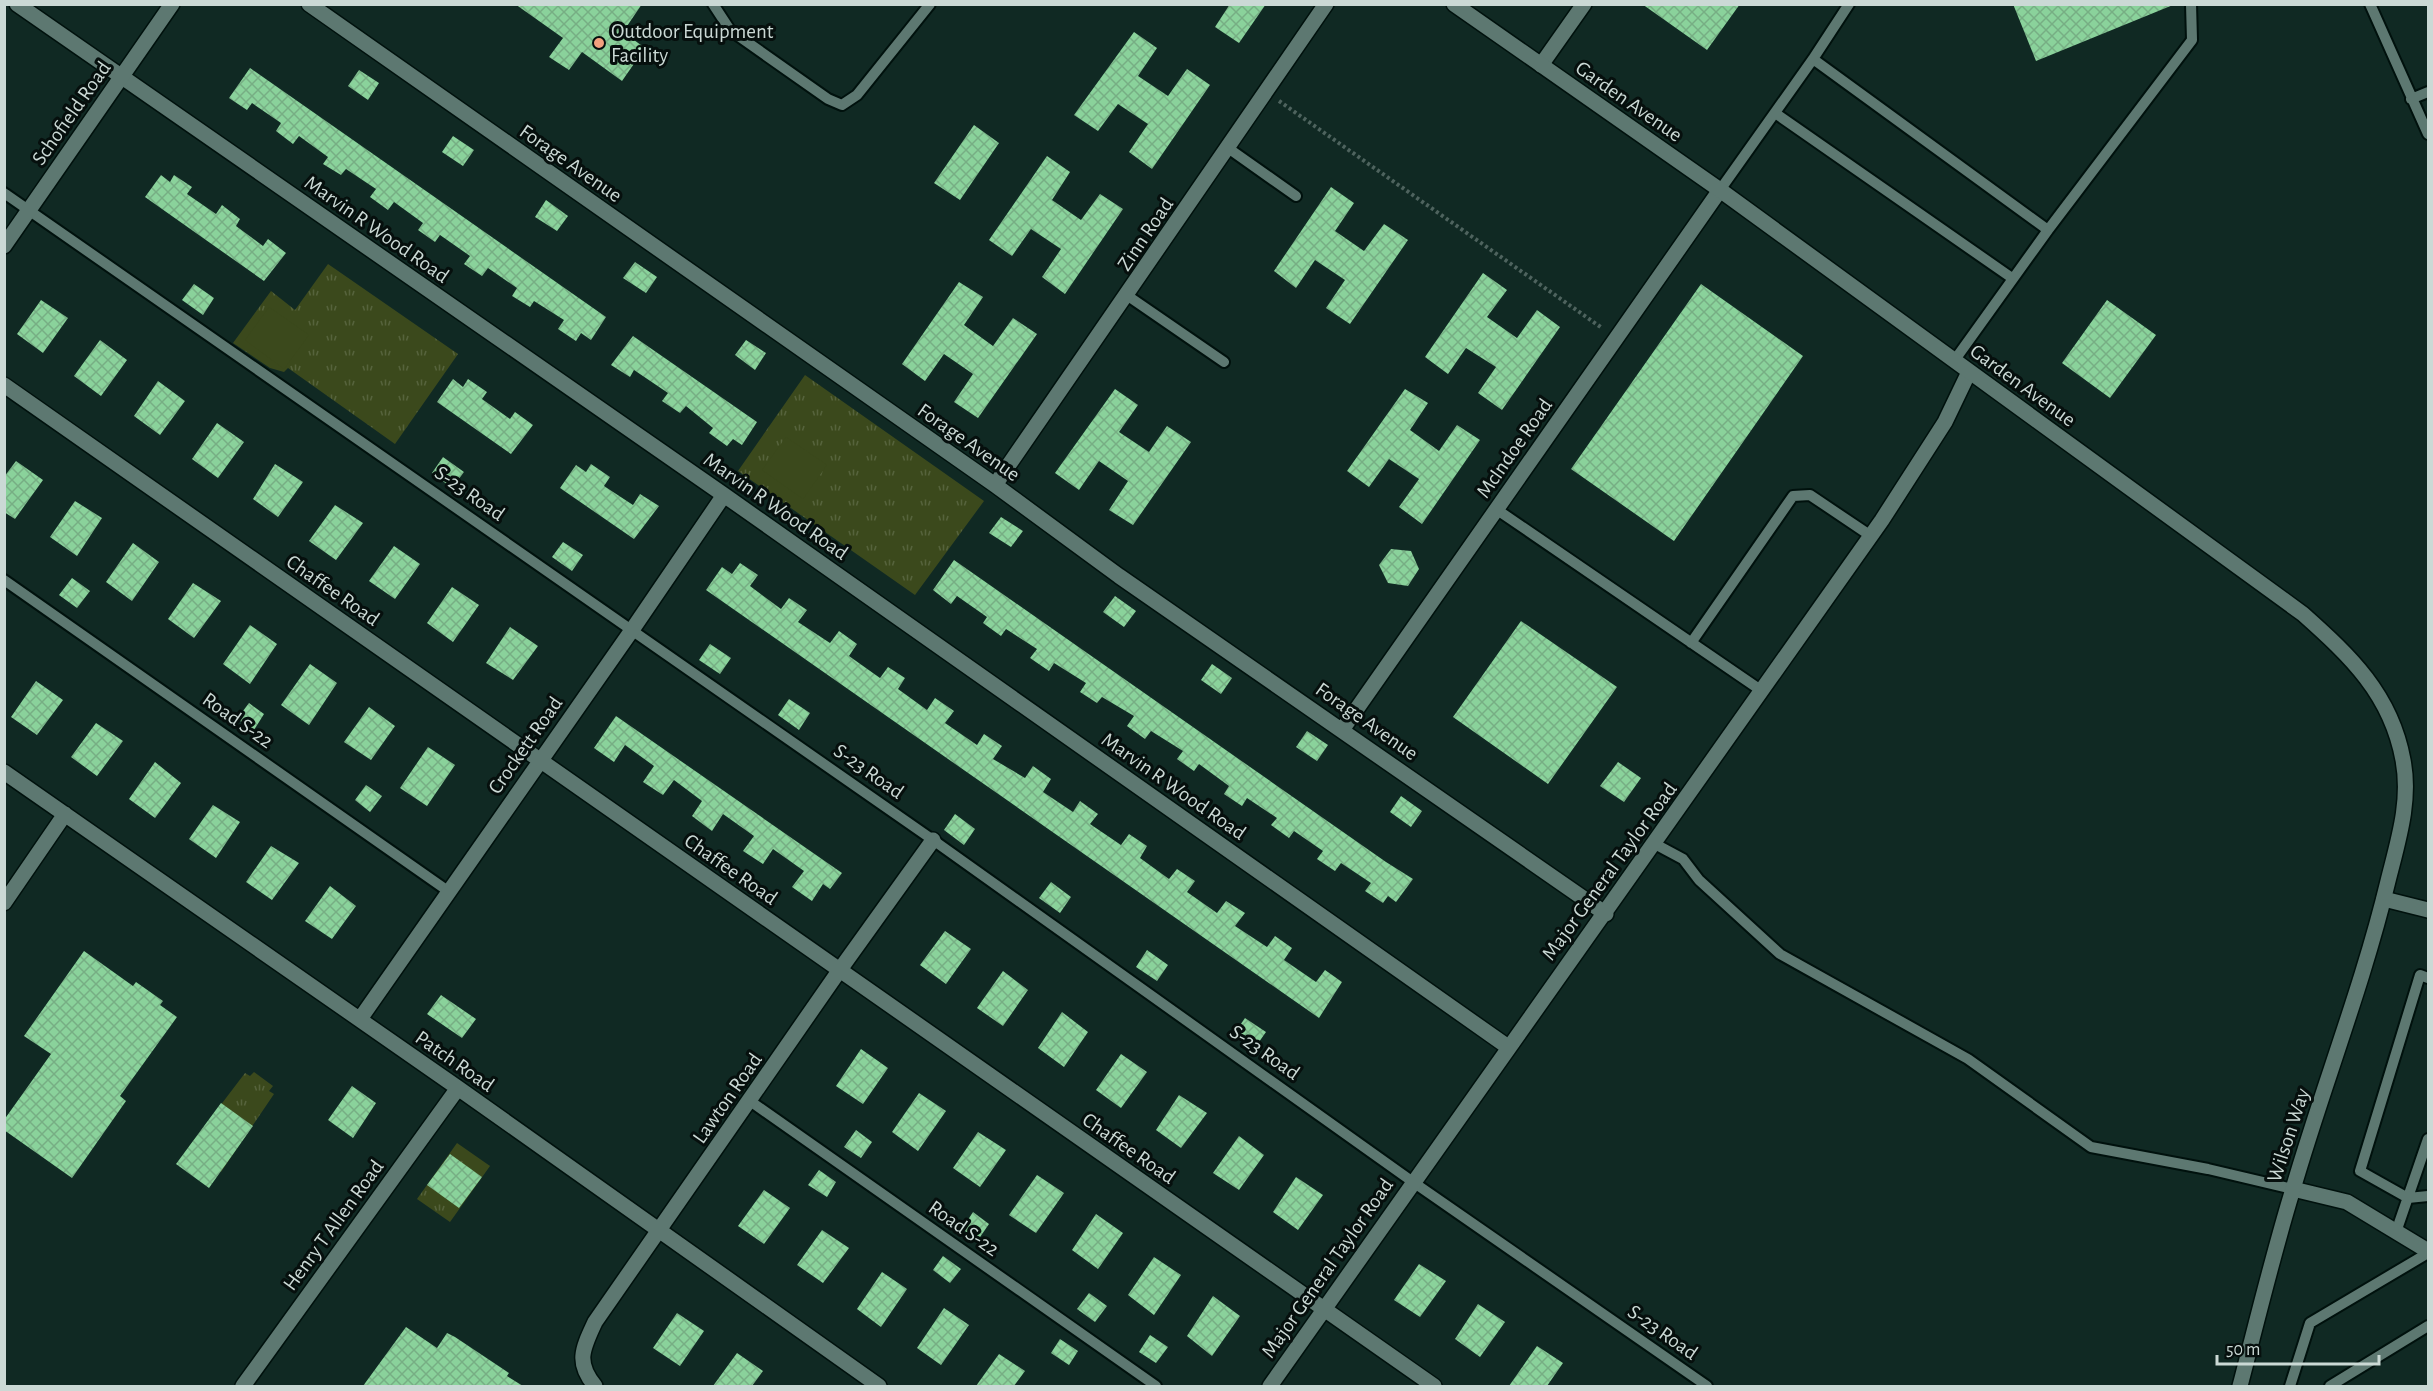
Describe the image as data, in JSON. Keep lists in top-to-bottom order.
{
  "streets": {
    "street": [
      "Garden Avenue",
      "Schofield Road",
      "Forage Avenue",
      "Marvin R Wood Road",
      "Zinn Road",
      "McIndoe Road",
      "Chaffee Road",
      "Crockett Road",
      "Major General Taylor Road",
      "Patch Road",
      "Lawton Road",
      "Wilson Way",
      "Henry T Allen Road"
    ],
    "lane": ["S-23 Road", "Road S-22"]
  },
  "crossings": [
    ["Garden Avenue", "McIndoe Road"],
    ["Garden Avenue", "Major General Taylor Road"],
    ["Garden Avenue", "Wilson Way"],
    ["Schofield Road", "Marvin R Wood Road"],
    ["Schofield Road", "S-23 Road"],
    ["Forage Avenue", "Zinn Road"],
    ["Forage Avenue", "McIndoe Road"],
    ["Forage Avenue", "Major General Taylor Road"],
    ["Marvin R Wood Road", "Crockett Road"],
    ["Marvin R Wood Road", "Major General Taylor Road"],
    ["S-23 Road", "Crockett Road"],
    ["S-23 Road", "Major General Taylor Road"],
    ["S-23 Road", "Lawton Road"],
    ["Chaffee Road", "Crockett Road"],
    ["Chaffee Road", "Major General Taylor Road"],
    ["Chaffee Road", "Lawton Road"],
    ["Road S-22", "Crockett Road"],
    ["Road S-22", "Lawton Road"],
    ["Crockett Road", "Patch Road"],
    ["Patch Road", "Lawton Road"],
    ["Patch Road", "Henry T Allen Road"]
  ],
  "places": ["Outdoor Equipment Facility"],
  "scale_bar": "50 m"
}
